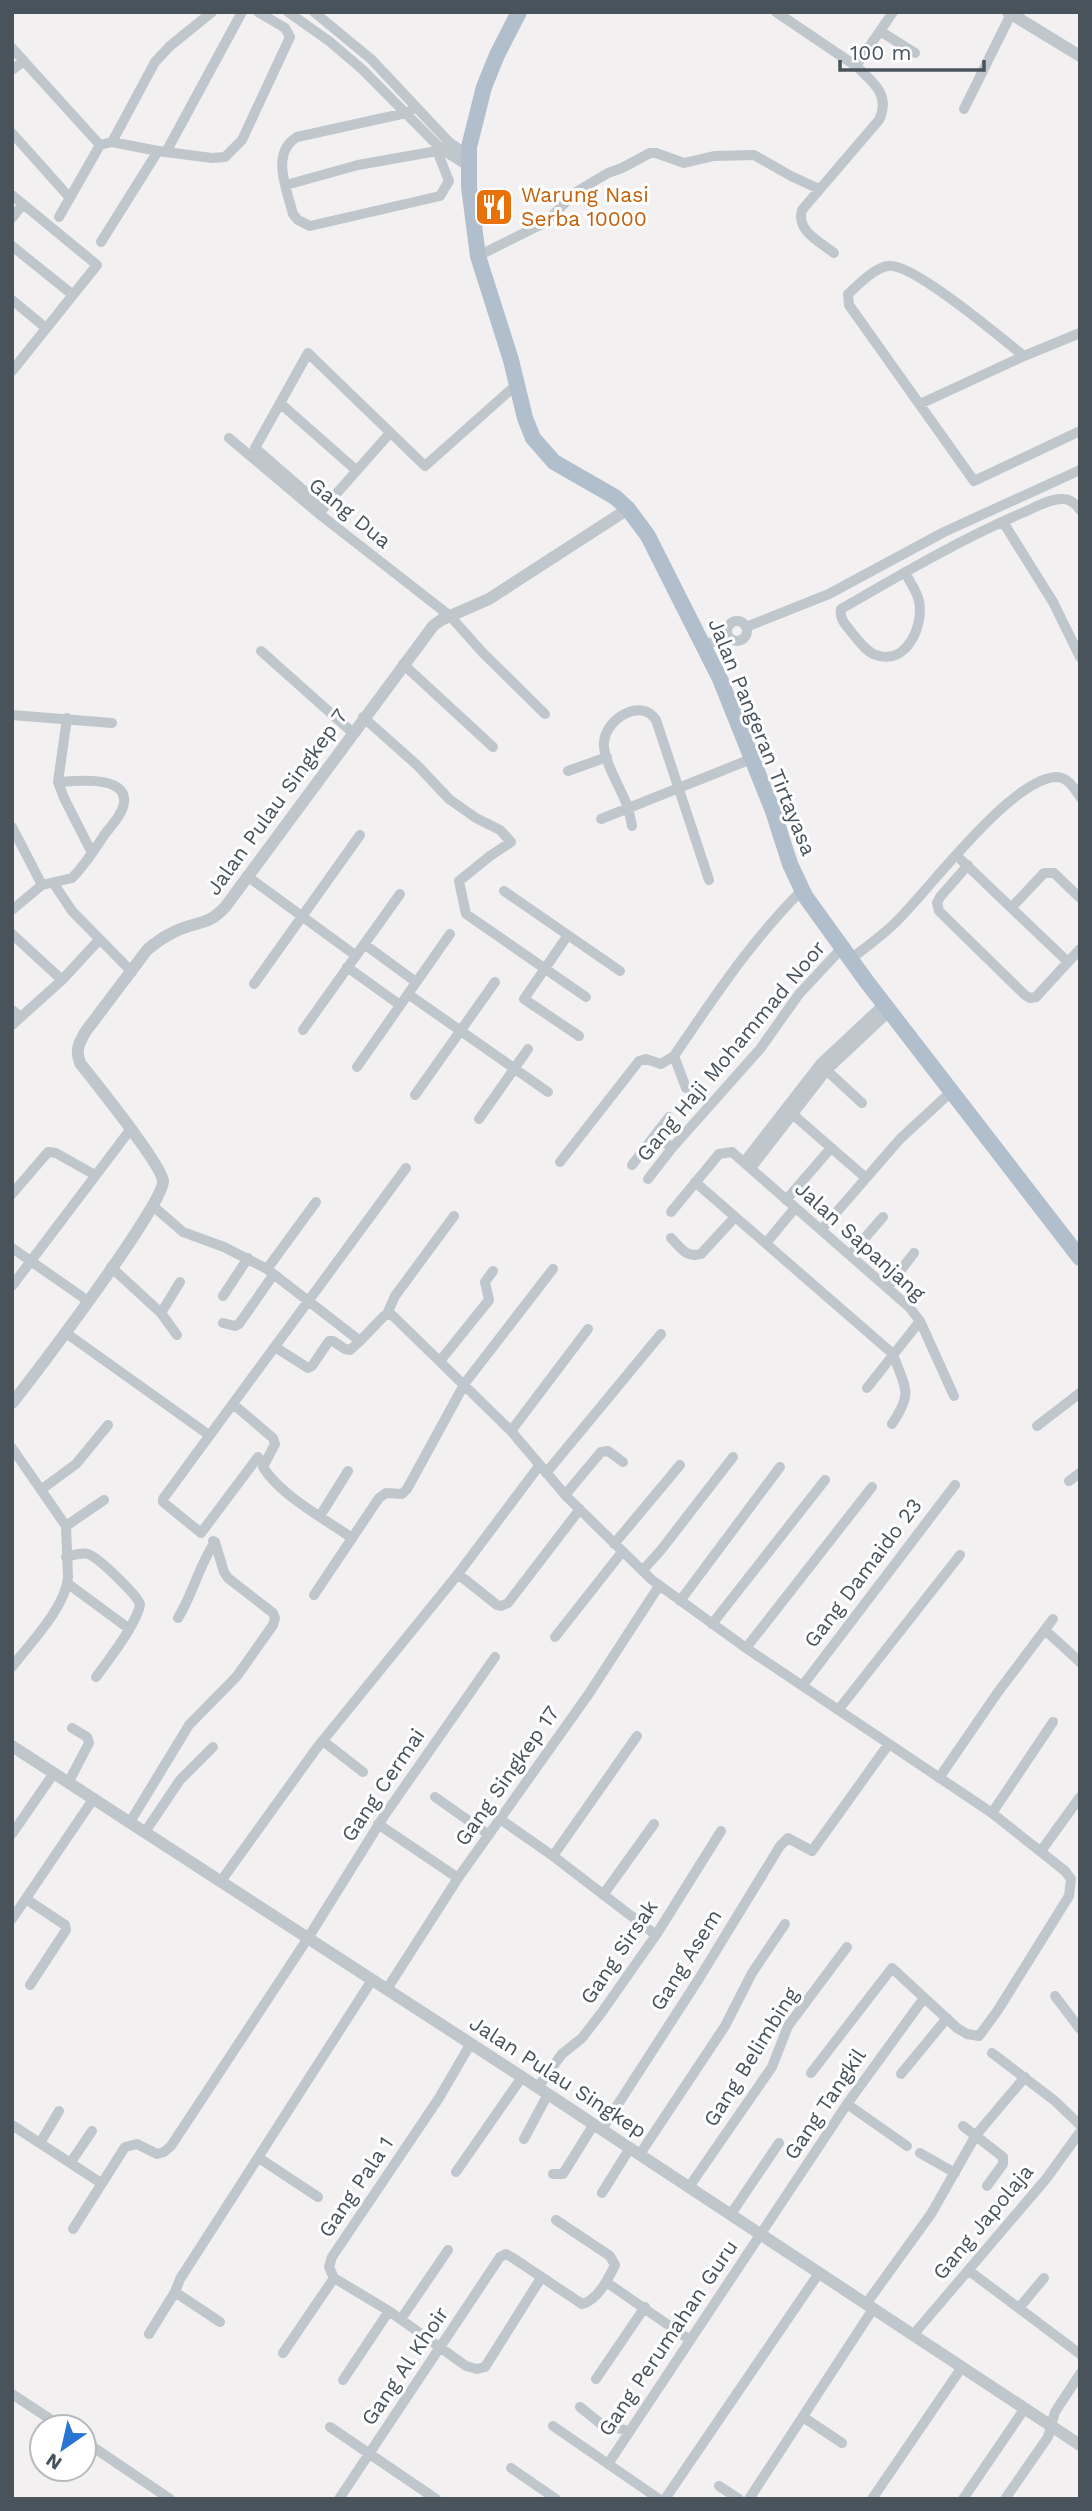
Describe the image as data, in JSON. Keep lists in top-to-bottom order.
{
  "streets": {
    "main road": ["Jalan Pangeran Tirtayasa"],
    "street": [
      "Gang Dua",
      "Jalan Pulau Singkep 7",
      "Gang Haji Mohammad Noor",
      "Jalan Sapanjang",
      "Gang Damaido 23",
      "Gang Singkep 17",
      "Gang Cermai",
      "Gang Sirsak",
      "Gang Asem",
      "Gang Belimbing",
      "Jalan Pulau Singkep",
      "Gang Tangkil",
      "Gang Pala 1",
      "Gang Japolaja",
      "Gang Perumahan Guru",
      "Gang Al Khoir"
    ]
  },
  "crossings": [
    ["Gang Dua", "Jalan Pulau Singkep 7"],
    ["Jalan Pangeran Tirtayasa", "Jalan Pulau Singkep 7"],
    ["Jalan Pangeran Tirtayasa", "Gang Haji Mohammad Noor"],
    ["Gang Singkep 17", "Jalan Pulau Singkep"],
    ["Gang Cermai", "Jalan Pulau Singkep"],
    ["Gang Sirsak", "Jalan Pulau Singkep"],
    ["Gang Asem", "Jalan Pulau Singkep"],
    ["Gang Belimbing", "Jalan Pulau Singkep"],
    ["Jalan Pulau Singkep", "Gang Tangkil"],
    ["Jalan Pulau Singkep", "Gang Pala 1"],
    ["Jalan Pulau Singkep", "Gang Japolaja"],
    ["Jalan Pulau Singkep", "Gang Perumahan Guru"],
    ["Gang Tangkil", "Gang Perumahan Guru"]
  ],
  "places": {
    "restaurant": ["Warung Nasi Serba 10000"]
  },
  "scale_bar": "100 m",
  "north": "bottom left"
}
